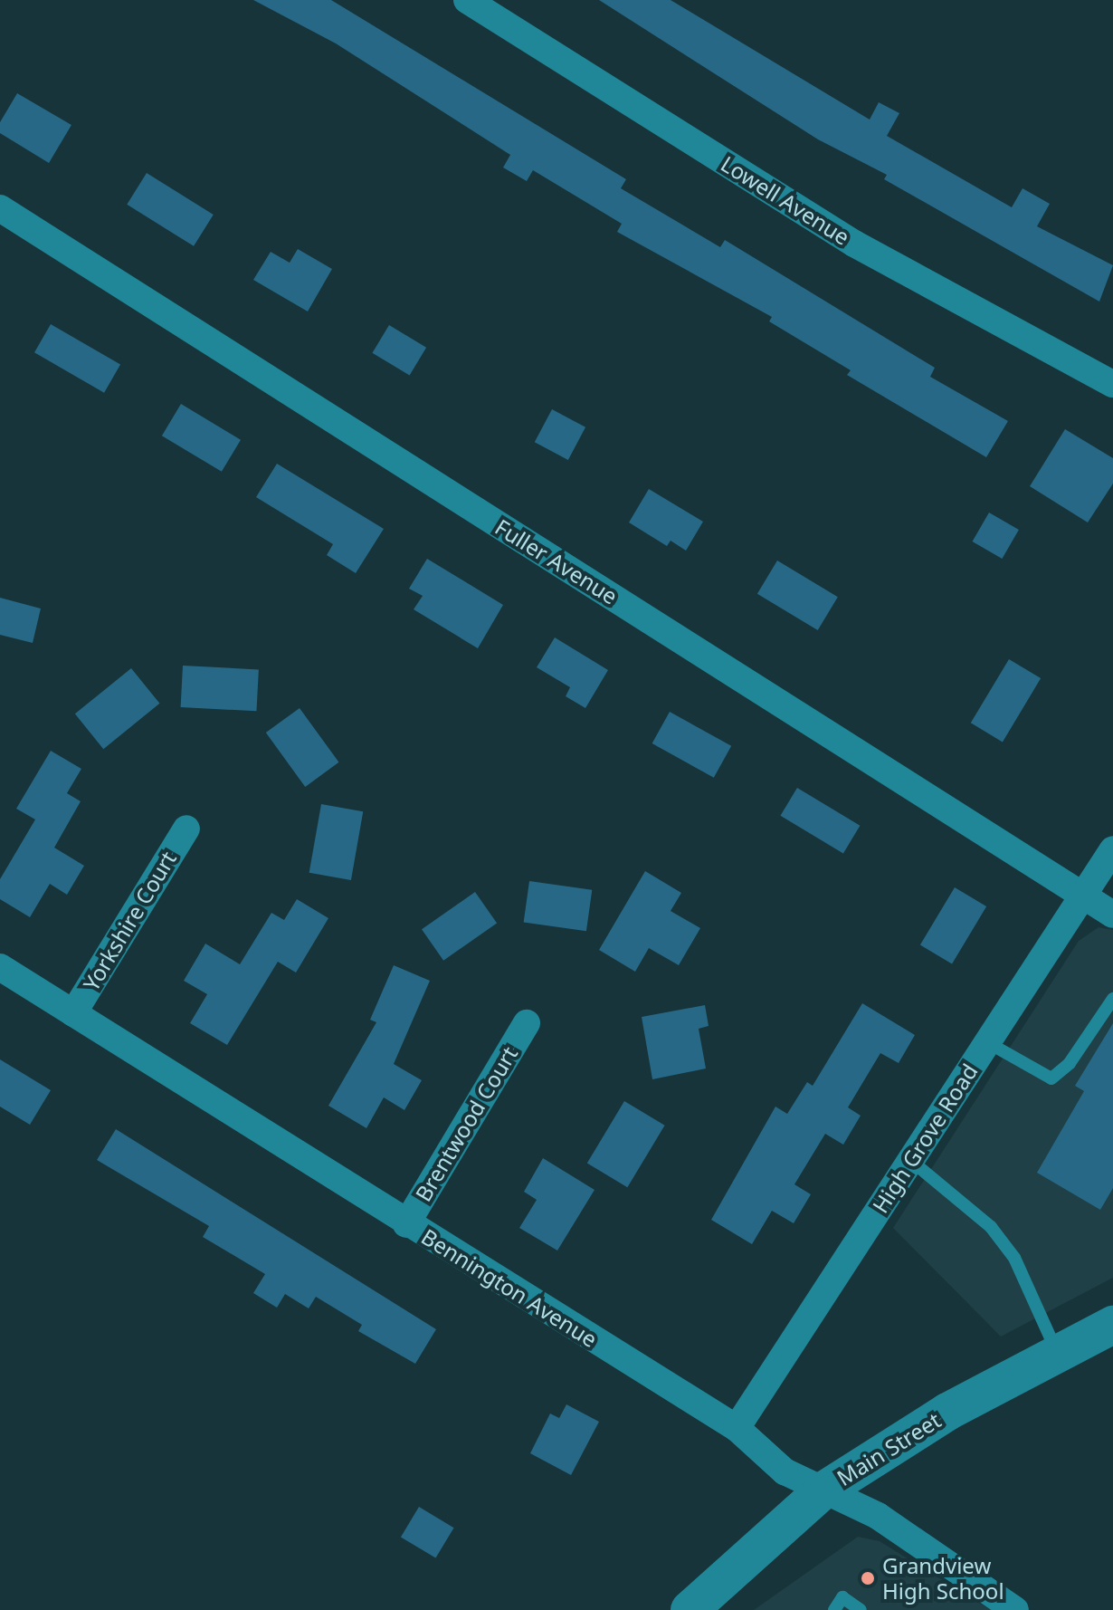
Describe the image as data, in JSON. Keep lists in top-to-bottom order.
{
  "streets": {
    "main road": ["Main Street"],
    "street": [
      "Lowell Avenue",
      "Fuller Avenue",
      "Yorkshire Court",
      "Brentwood Court",
      "High Grove Road",
      "Bennington Avenue"
    ]
  },
  "crossings": [
    ["Fuller Avenue", "High Grove Road"],
    ["Yorkshire Court", "Bennington Avenue"],
    ["Brentwood Court", "Bennington Avenue"],
    ["High Grove Road", "Bennington Avenue"],
    ["Bennington Avenue", "Main Street"]
  ],
  "places": ["Grandview High School"]
}
